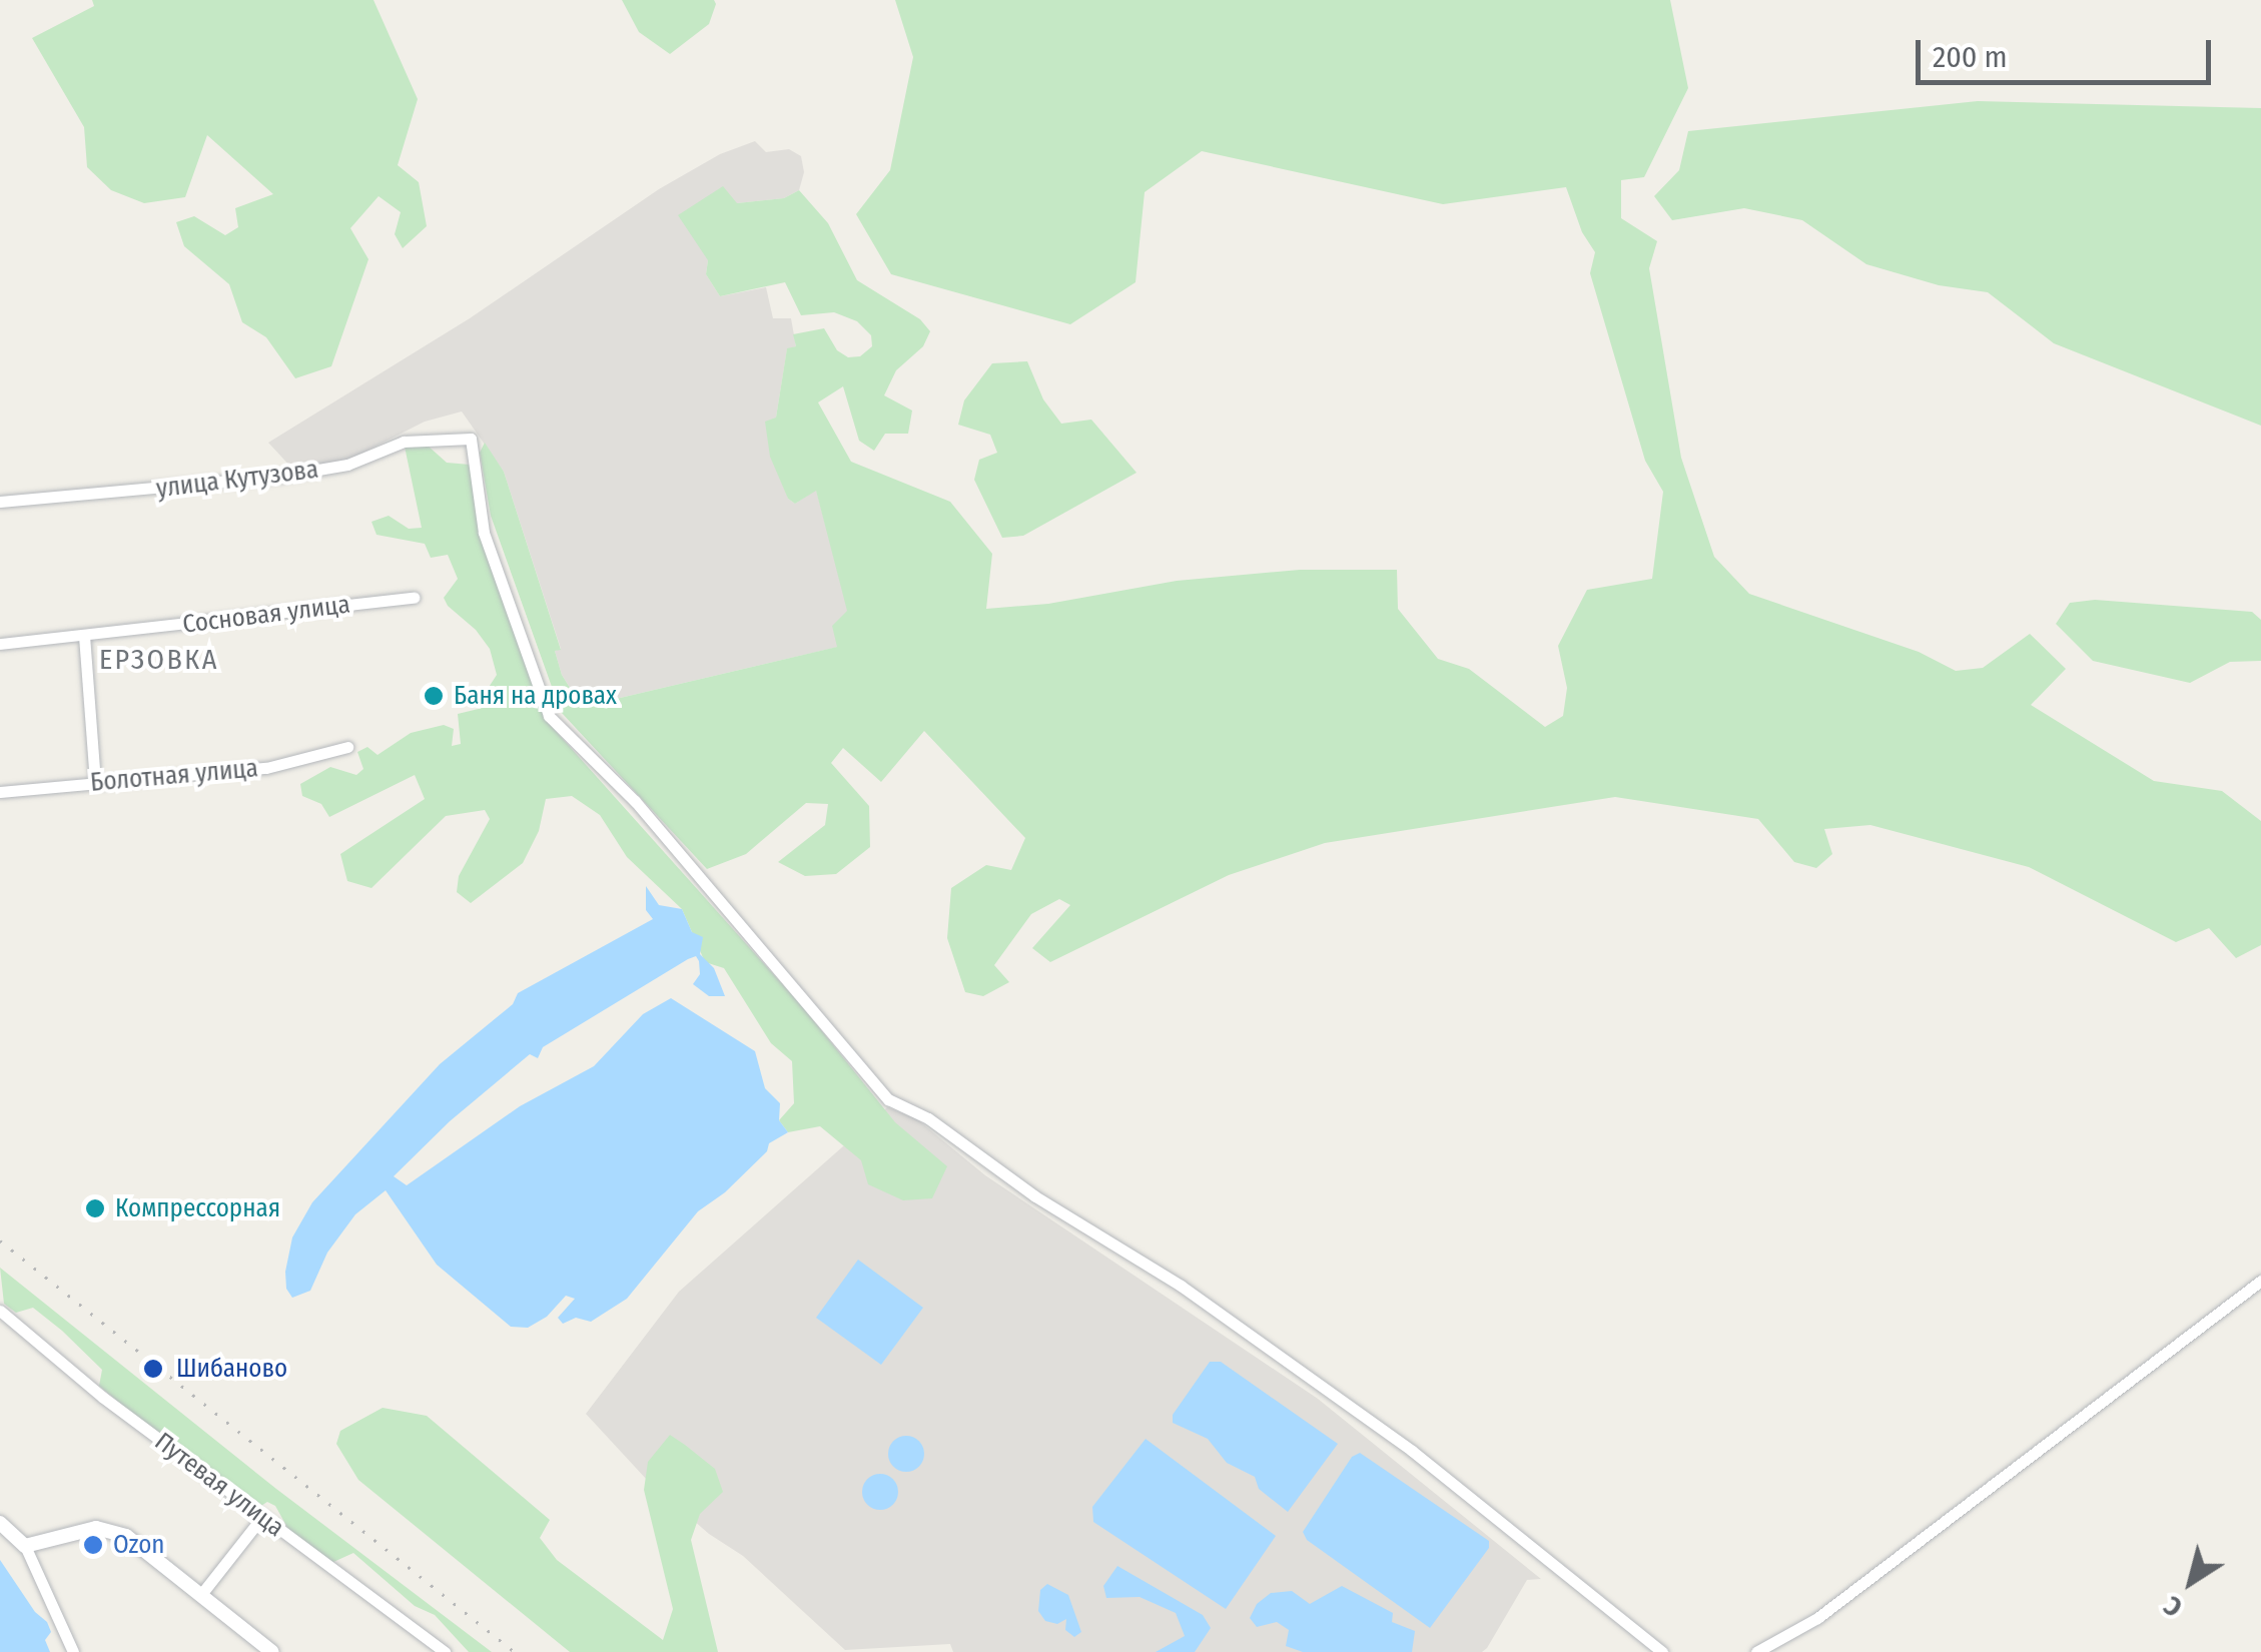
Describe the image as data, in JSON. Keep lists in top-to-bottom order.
{
  "streets": {
    "street": [
      "улица Кутузова",
      "Сосновая улица",
      "Болотная улица",
      "Путевая улица"
    ]
  },
  "districts": ["ЕРЗОВКА"],
  "places": [
    "Баня на дровах",
    "Компрессорная",
    "Шибаново",
    "Ozon"
  ],
  "scale_bar": "200 m",
  "north": "bottom left"
}
